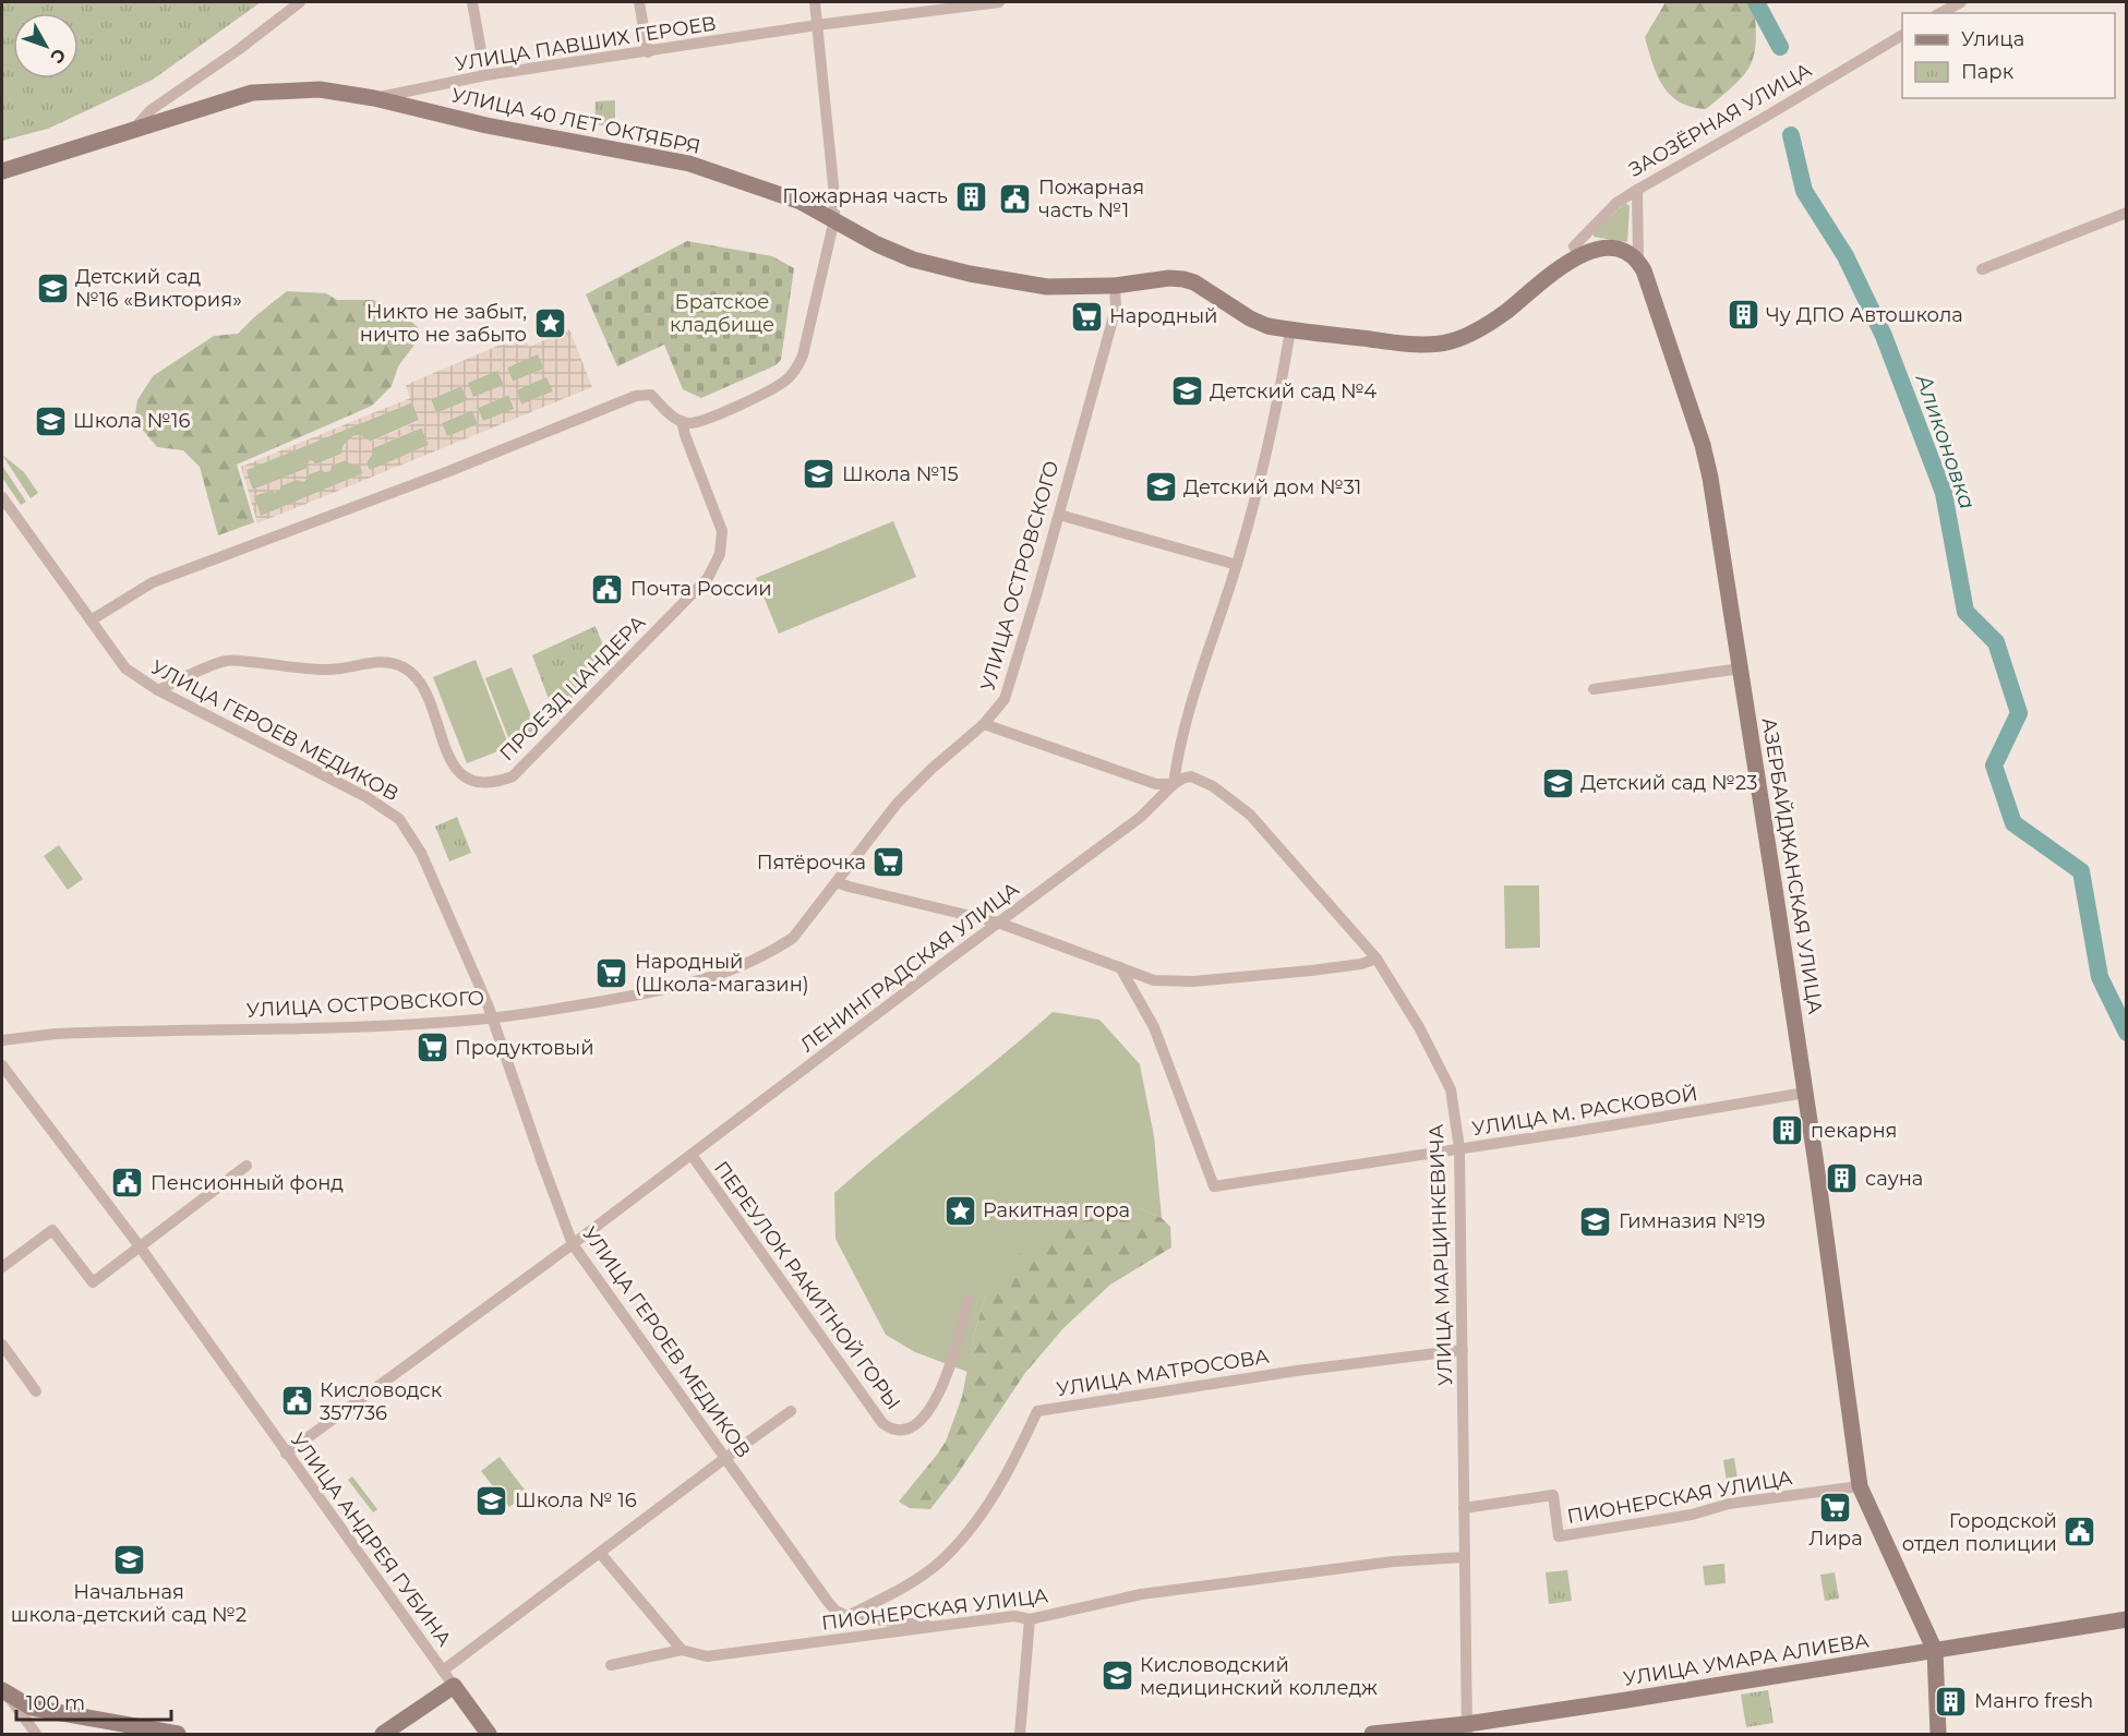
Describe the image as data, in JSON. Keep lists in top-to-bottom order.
{
  "streets": {
    "main road": ["УЛИЦА 40 ЛЕТ ОКТЯБРЯ", "АЗЕРБАЙДЖАНСКАЯ УЛИЦА", "УЛИЦА УМАРА АЛИЕВА"],
    "street": [
      "УЛИЦА ПАВШИХ ГЕРОЕВ",
      "ЗАОЗЁРНАЯ УЛИЦА",
      "УЛИЦА ОСТРОВСКОГО",
      "ПРОЕЗД ЦАНДЕРА",
      "УЛИЦА ГЕРОЕВ МЕДИКОВ",
      "ЛЕНИНГРАДСКАЯ УЛИЦА",
      "УЛИЦА М. РАСКОВОЙ",
      "УЛИЦА МАРЦИНКЕВИЧА",
      "ПЕРЕУЛОК РАКИТНОЙ ГОРЫ",
      "УЛИЦА МАТРОСОВА",
      "ПИОНЕРСКАЯ УЛИЦА",
      "УЛИЦА АНДРЕЯ ГУБИНА"
    ]
  },
  "crossings": [
    ["УЛИЦА ПАВШИХ ГЕРОЕВ", "УЛИЦА 40 ЛЕТ ОКТЯБРЯ"],
    ["ЗАОЗЁРНАЯ УЛИЦА", "УЛИЦА 40 ЛЕТ ОКТЯБРЯ"],
    ["УЛИЦА 40 ЛЕТ ОКТЯБРЯ", "УЛИЦА ОСТРОВСКОГО"],
    ["УЛИЦА 40 ЛЕТ ОКТЯБРЯ", "АЗЕРБАЙДЖАНСКАЯ УЛИЦА"],
    ["УЛИЦА ОСТРОВСКОГО", "УЛИЦА ГЕРОЕВ МЕДИКОВ"],
    ["УЛИЦА ОСТРОВСКОГО", "УЛИЦА МАРЦИНКЕВИЧА"],
    ["ПРОЕЗД ЦАНДЕРА", "УЛИЦА ГЕРОЕВ МЕДИКОВ"],
    ["УЛИЦА ГЕРОЕВ МЕДИКОВ", "ЛЕНИНГРАДСКАЯ УЛИЦА"],
    ["УЛИЦА ГЕРОЕВ МЕДИКОВ", "УЛИЦА МАТРОСОВА"],
    ["АЗЕРБАЙДЖАНСКАЯ УЛИЦА", "УЛИЦА М. РАСКОВОЙ"],
    ["АЗЕРБАЙДЖАНСКАЯ УЛИЦА", "ПИОНЕРСКАЯ УЛИЦА"],
    ["АЗЕРБАЙДЖАНСКАЯ УЛИЦА", "УЛИЦА УМАРА АЛИЕВА"],
    ["ЛЕНИНГРАДСКАЯ УЛИЦА", "УЛИЦА МАРЦИНКЕВИЧА"],
    ["ЛЕНИНГРАДСКАЯ УЛИЦА", "ПЕРЕУЛОК РАКИТНОЙ ГОРЫ"],
    ["ЛЕНИНГРАДСКАЯ УЛИЦА", "УЛИЦА АНДРЕЯ ГУБИНА"],
    ["УЛИЦА М. РАСКОВОЙ", "УЛИЦА МАРЦИНКЕВИЧА"],
    ["УЛИЦА МАРЦИНКЕВИЧА", "УЛИЦА МАТРОСОВА"],
    ["УЛИЦА МАРЦИНКЕВИЧА", "ПИОНЕРСКАЯ УЛИЦА"],
    ["УЛИЦА МАРЦИНКЕВИЧА", "УЛИЦА УМАРА АЛИЕВА"]
  ],
  "water": ["Аликоновка"],
  "parks": ["Братское кладбище"],
  "places": {
    "building": [
      "Пожарная часть",
      "Чу ДПО Автошкола",
      "пекарня",
      "сауна",
      "Манго fresh"
    ],
    "public building": [
      "Пожарная часть №1",
      "Почта России",
      "Пенсионный фонд",
      "Кисловодск 357736",
      "Городской отдел полиции"
    ],
    "school or university": [
      "Детский сад №16 «Виктория»",
      "Детский сад №4",
      "Школа №16",
      "Школа №15",
      "Детский дом №31",
      "Детский сад №23",
      "Гимназия №19",
      "Школа № 16",
      "Начальная школа-детский сад №2",
      "Кисловодский медицинский колледж"
    ],
    "supermarket": [
      "Народный",
      "Пятёрочка",
      "Народный (Школа-магазин)",
      "Продуктовый",
      "Лира"
    ],
    "place": ["Никто не забыт, ничто не забыто", "Ракитная гора"]
  },
  "legend": ["Улица", "Парк"],
  "scale_bar": "100 m",
  "north": "bottom right"
}
